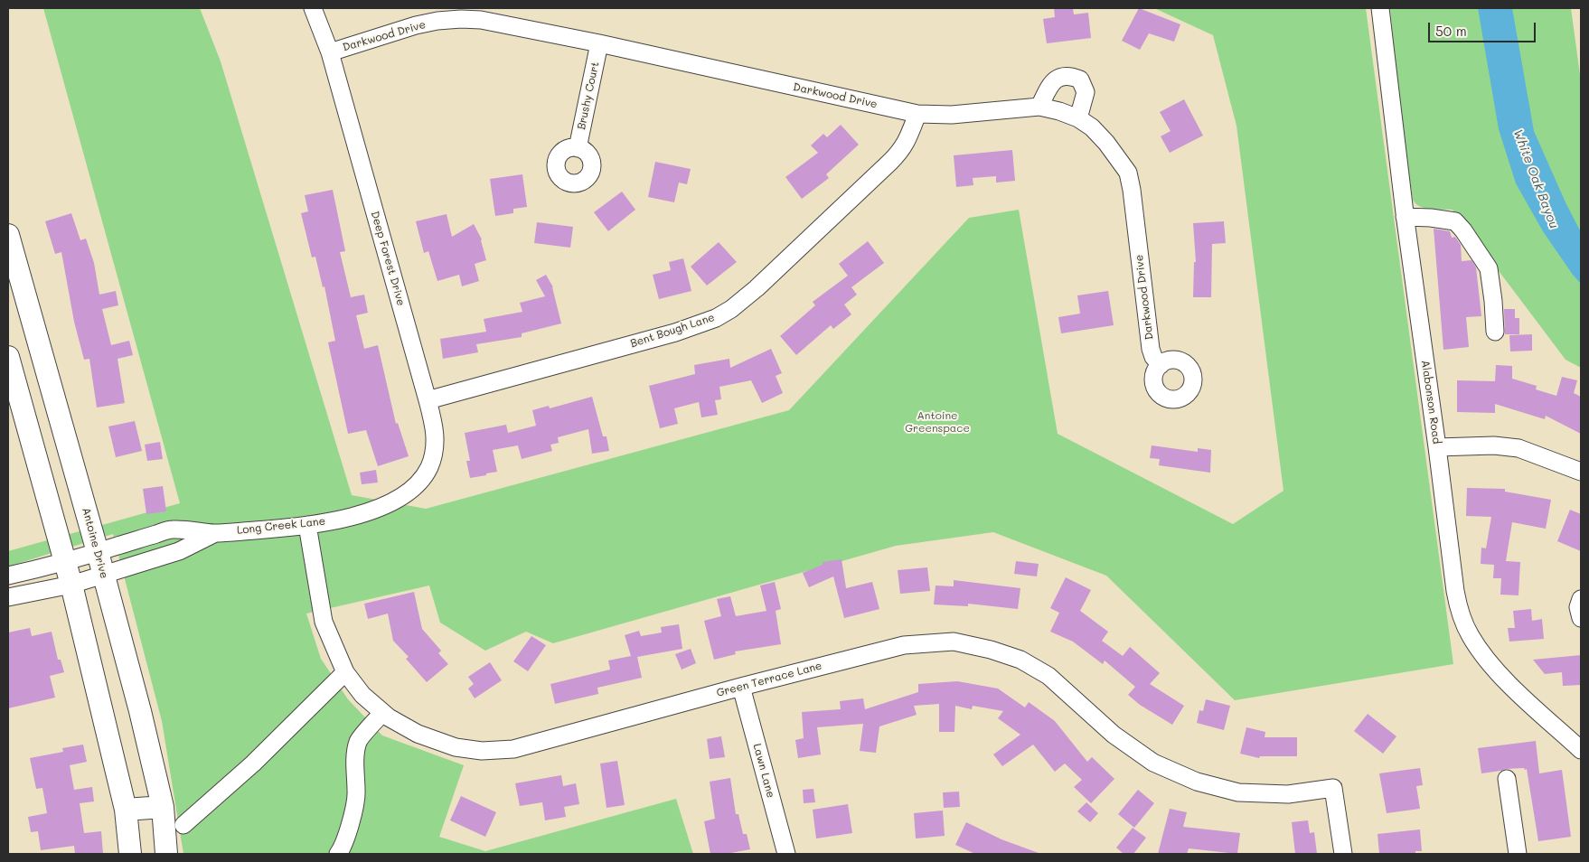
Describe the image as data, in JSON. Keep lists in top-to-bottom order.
{
  "streets": {
    "main road": ["Antoine Drive"],
    "street": [
      "Darkwood Drive",
      "Brushy Court",
      "Deep Forest Drive",
      "Bent Bough Lane",
      "Alabonson Road",
      "Long Creek Lane",
      "Green Terrace Lane",
      "Lawn Lane"
    ]
  },
  "crossings": [
    ["Darkwood Drive", "Brushy Court"],
    ["Darkwood Drive", "Deep Forest Drive"],
    ["Darkwood Drive", "Bent Bough Lane"],
    ["Deep Forest Drive", "Bent Bough Lane"],
    ["Deep Forest Drive", "Long Creek Lane"],
    ["Long Creek Lane", "Antoine Drive"],
    ["Long Creek Lane", "Green Terrace Lane"],
    ["Green Terrace Lane", "Lawn Lane"]
  ],
  "water": ["White Oak Bayou"],
  "parks": ["Antoine Greenspace"],
  "scale_bar": "50 m"
}
